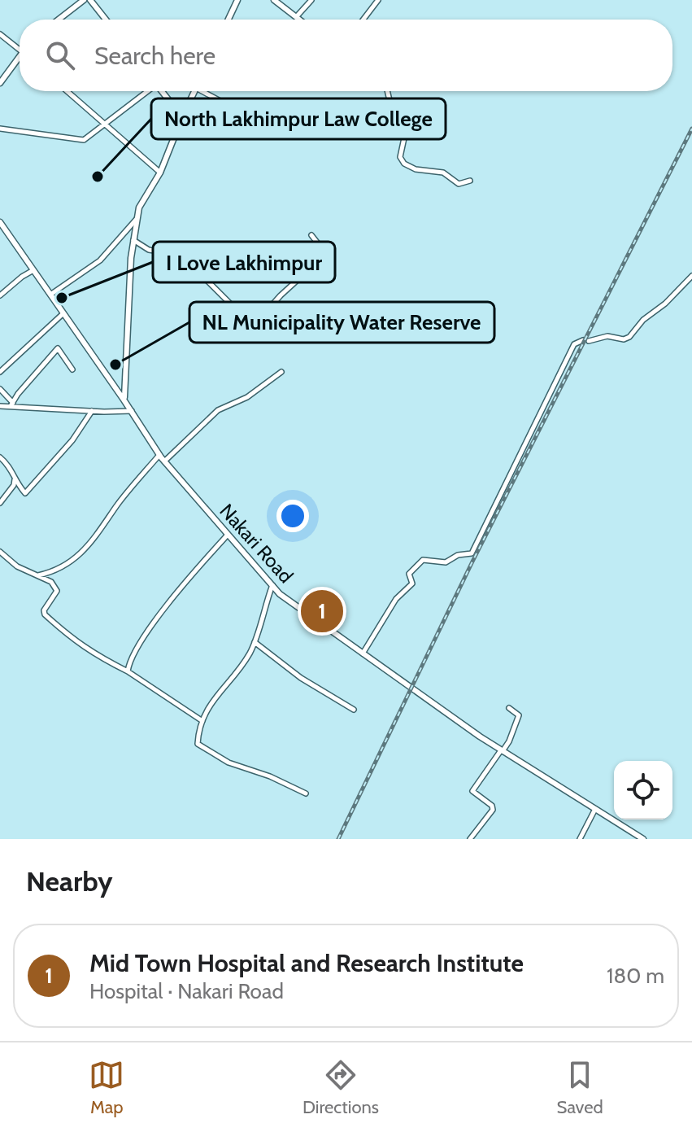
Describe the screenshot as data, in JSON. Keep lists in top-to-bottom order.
{
  "streets": {
    "street": ["Nakari Road"]
  },
  "places": ["North Lakhimpur Law College", "I Love Lakhimpur", "NL Municipality Water Reserve"],
  "page": {
    "search": "Search here",
    "pins": "1",
    "heading": "Nearby",
    "list": [
      {
        "mark": "1",
        "name": "Mid Town Hospital and Research Institute",
        "note": "Hospital · Nakari Road",
        "value": "180 m"
      }
    ],
    "nav": ["Map", "Directions", "Saved"]
  }
}
